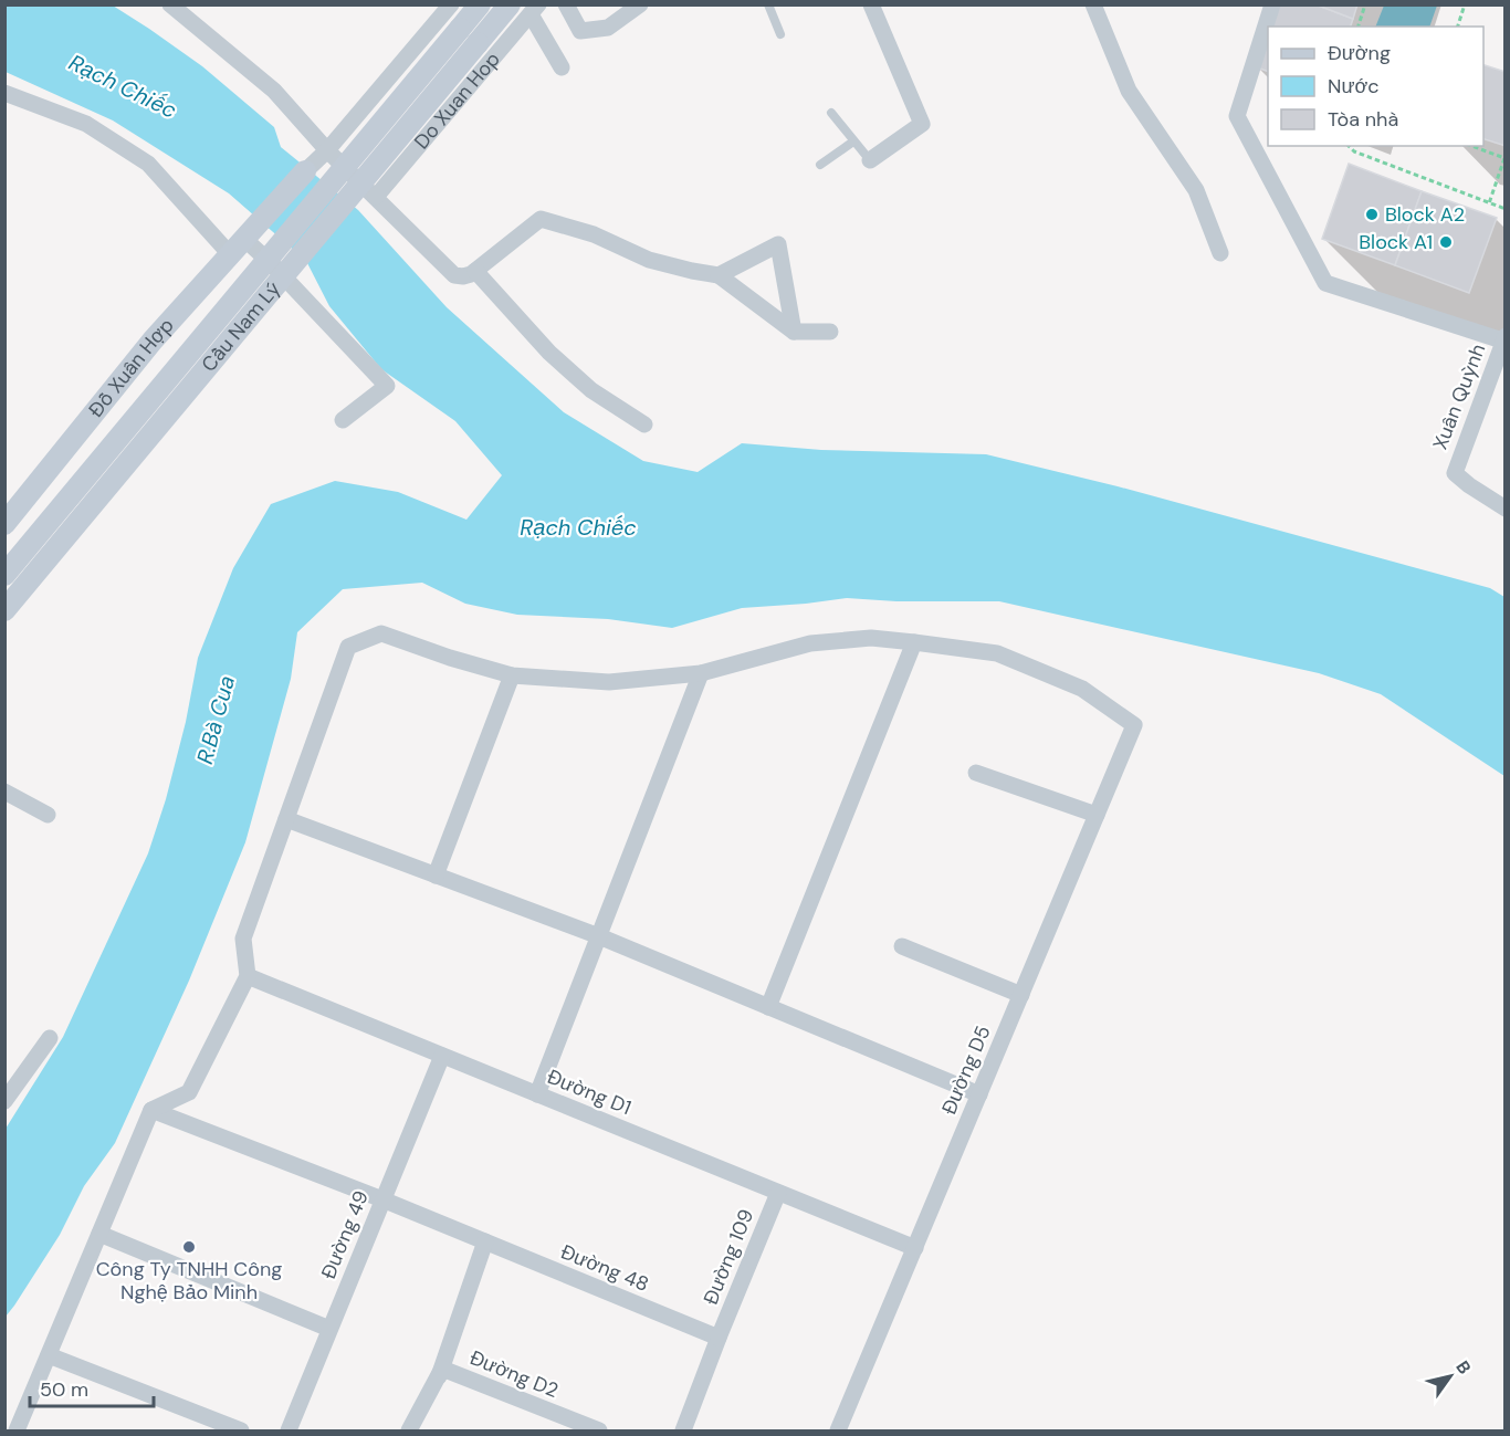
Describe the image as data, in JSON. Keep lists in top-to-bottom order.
{
  "streets": {
    "main road": ["Cầu Nam Lý", "Đỗ Xuân Hợp"],
    "street": [
      "Do Xuan Hop",
      "Xuân Quỳnh",
      "Đường D5",
      "Đường D1",
      "Đường 49",
      "Đường 109",
      "Đường 48",
      "Đường D2"
    ]
  },
  "crossings": [
    ["Đường D5", "Đường D1"],
    ["Đường D1", "Đường 49"],
    ["Đường D1", "Đường 109"],
    ["Đường 49", "Đường 48"],
    ["Đường 109", "Đường 48"]
  ],
  "water": ["Rạch Chiếc", "R.Bà Cua"],
  "places": ["Block A2", "Block A1", "Công Ty TNHH Công Nghệ Bảo Minh"],
  "legend": ["Đường", "Nước", "Tòa nhà"],
  "scale_bar": "50 m",
  "north": "top right"
}
